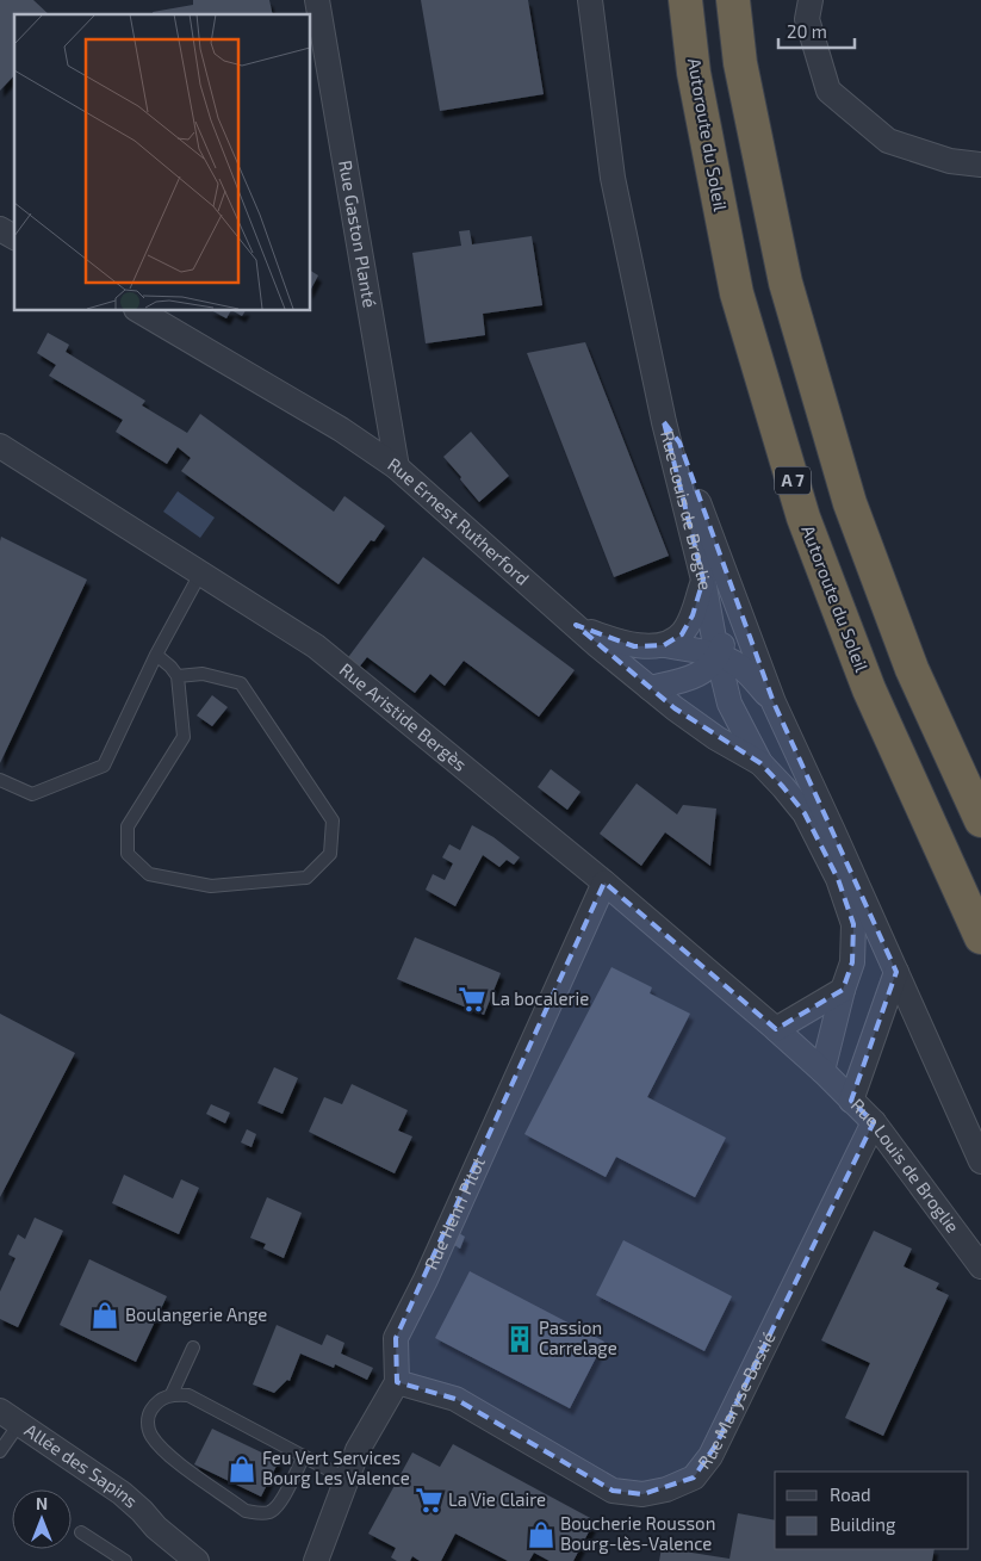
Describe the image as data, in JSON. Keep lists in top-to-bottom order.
{
  "streets": {
    "highway": ["Autoroute du Soleil", "A 7"],
    "street": [
      "Rue Gaston Planté",
      "Rue Louis de Broglie",
      "Rue Ernest Rutherford",
      "Rue Aristide Bergès",
      "Rue Henri Pitot",
      "Rue Maryse Bastié",
      "Allée des Sapins"
    ]
  },
  "crossings": [
    ["Rue Gaston Planté", "Rue Ernest Rutherford"],
    ["Rue Louis de Broglie", "Rue Ernest Rutherford"],
    ["Rue Louis de Broglie", "Rue Aristide Bergès"],
    ["Rue Louis de Broglie", "Rue Maryse Bastié"],
    ["Rue Aristide Bergès", "Rue Henri Pitot"],
    ["Rue Henri Pitot", "Rue Maryse Bastié"]
  ],
  "places": {
    "supermarket": ["La bocalerie", "La Vie Claire"],
    "shop": ["Boulangerie Ange", "Feu Vert Services Bourg Les Valence", "Boucherie Rousson Bourg-lès-Valence"],
    "building": ["Passion Carrelage"]
  },
  "legend": ["Road", "Building"],
  "scale_bar": "20 m",
  "north": "top"
}
